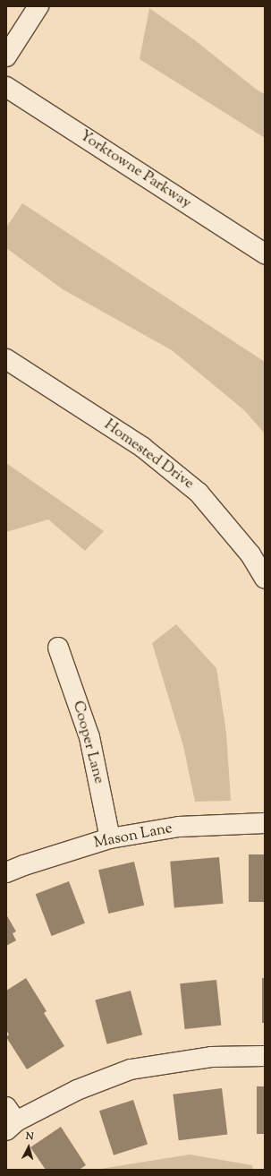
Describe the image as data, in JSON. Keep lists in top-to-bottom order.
{
  "streets": {
    "street": [
      "Yorktowne Parkway",
      "Homested Drive",
      "Cooper Lane",
      "Mason Lane"
    ]
  },
  "crossings": [
    ["Cooper Lane", "Mason Lane"]
  ],
  "north": "top"
}
